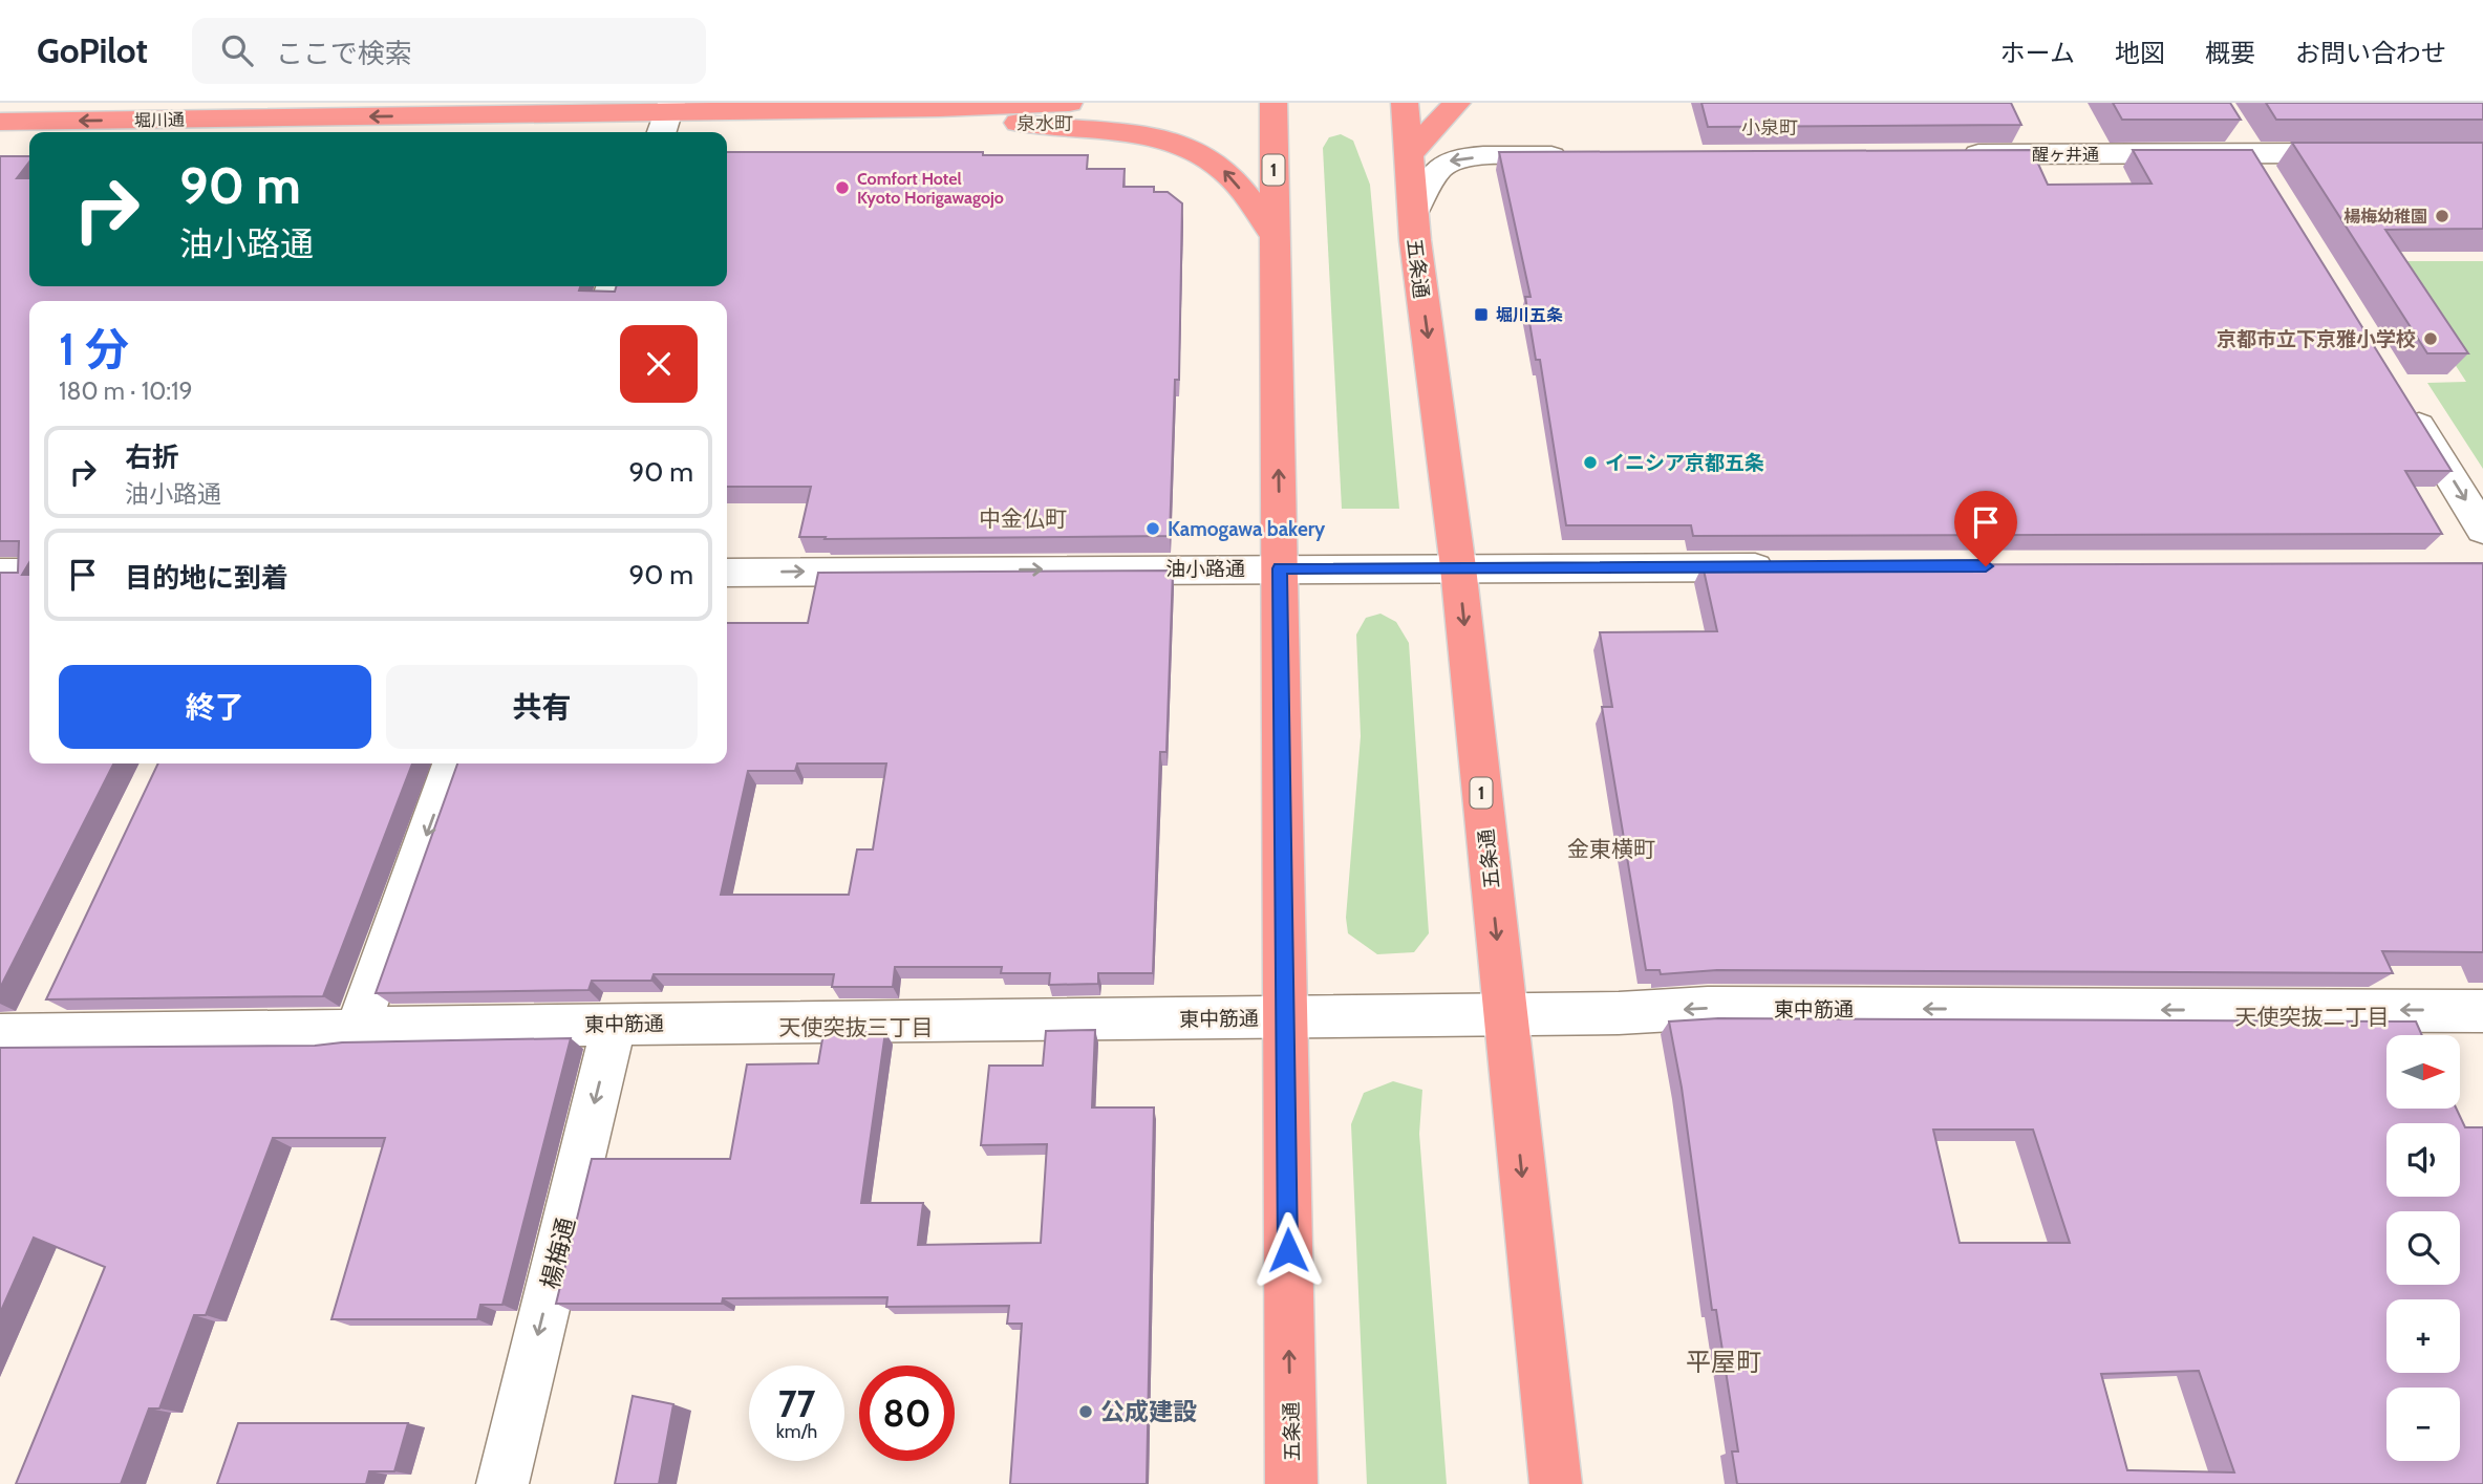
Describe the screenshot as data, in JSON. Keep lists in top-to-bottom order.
{
  "streets": {
    "highway": ["堀川通", "1", "五条通"],
    "street": [
      "醒ヶ井通",
      "油小路通",
      "東中筋通",
      "楊梅通"
    ]
  },
  "crossings": [
    ["五条通", "油小路通"],
    ["五条通", "東中筋通"],
    ["東中筋通", "楊梅通"]
  ],
  "one_way": [
    "堀川通",
    "油小路通",
    "東中筋通",
    "楊梅通"
  ],
  "districts": [
    "泉水町",
    "小泉町",
    "中金仏町",
    "金東横町",
    "天使突抜二丁目",
    "天使突抜三丁目",
    "平屋町"
  ],
  "places": {
    "other": [
      "Comfort Hotel Kyoto Horigawagojo",
      "楊梅幼稚園",
      "京都市立下京雅小学校",
      "イニシア京都五条",
      "Kamogawa bakery",
      "公成建設"
    ],
    "transit": ["堀川五条"]
  },
  "north": "right",
  "page": {
    "header": "GoPilot",
    "search": "ここで検索",
    "nav": [
      "ホーム",
      "地図",
      "概要",
      "お問い合わせ"
    ],
    "turn": ["90 m", "油小路通"],
    "heading": ["1 分", "180 m · 10:19"],
    "list": [
      {
        "name": "右折",
        "note": "油小路通",
        "value": "90 m"
      },
      {
        "name": "目的地に到着",
        "value": "90 m"
      }
    ],
    "buttons": ["終了", "共有"],
    "map_buttons": ["+", "−"],
    "speed": "77 km/h",
    "limit": "80"
  }
}
